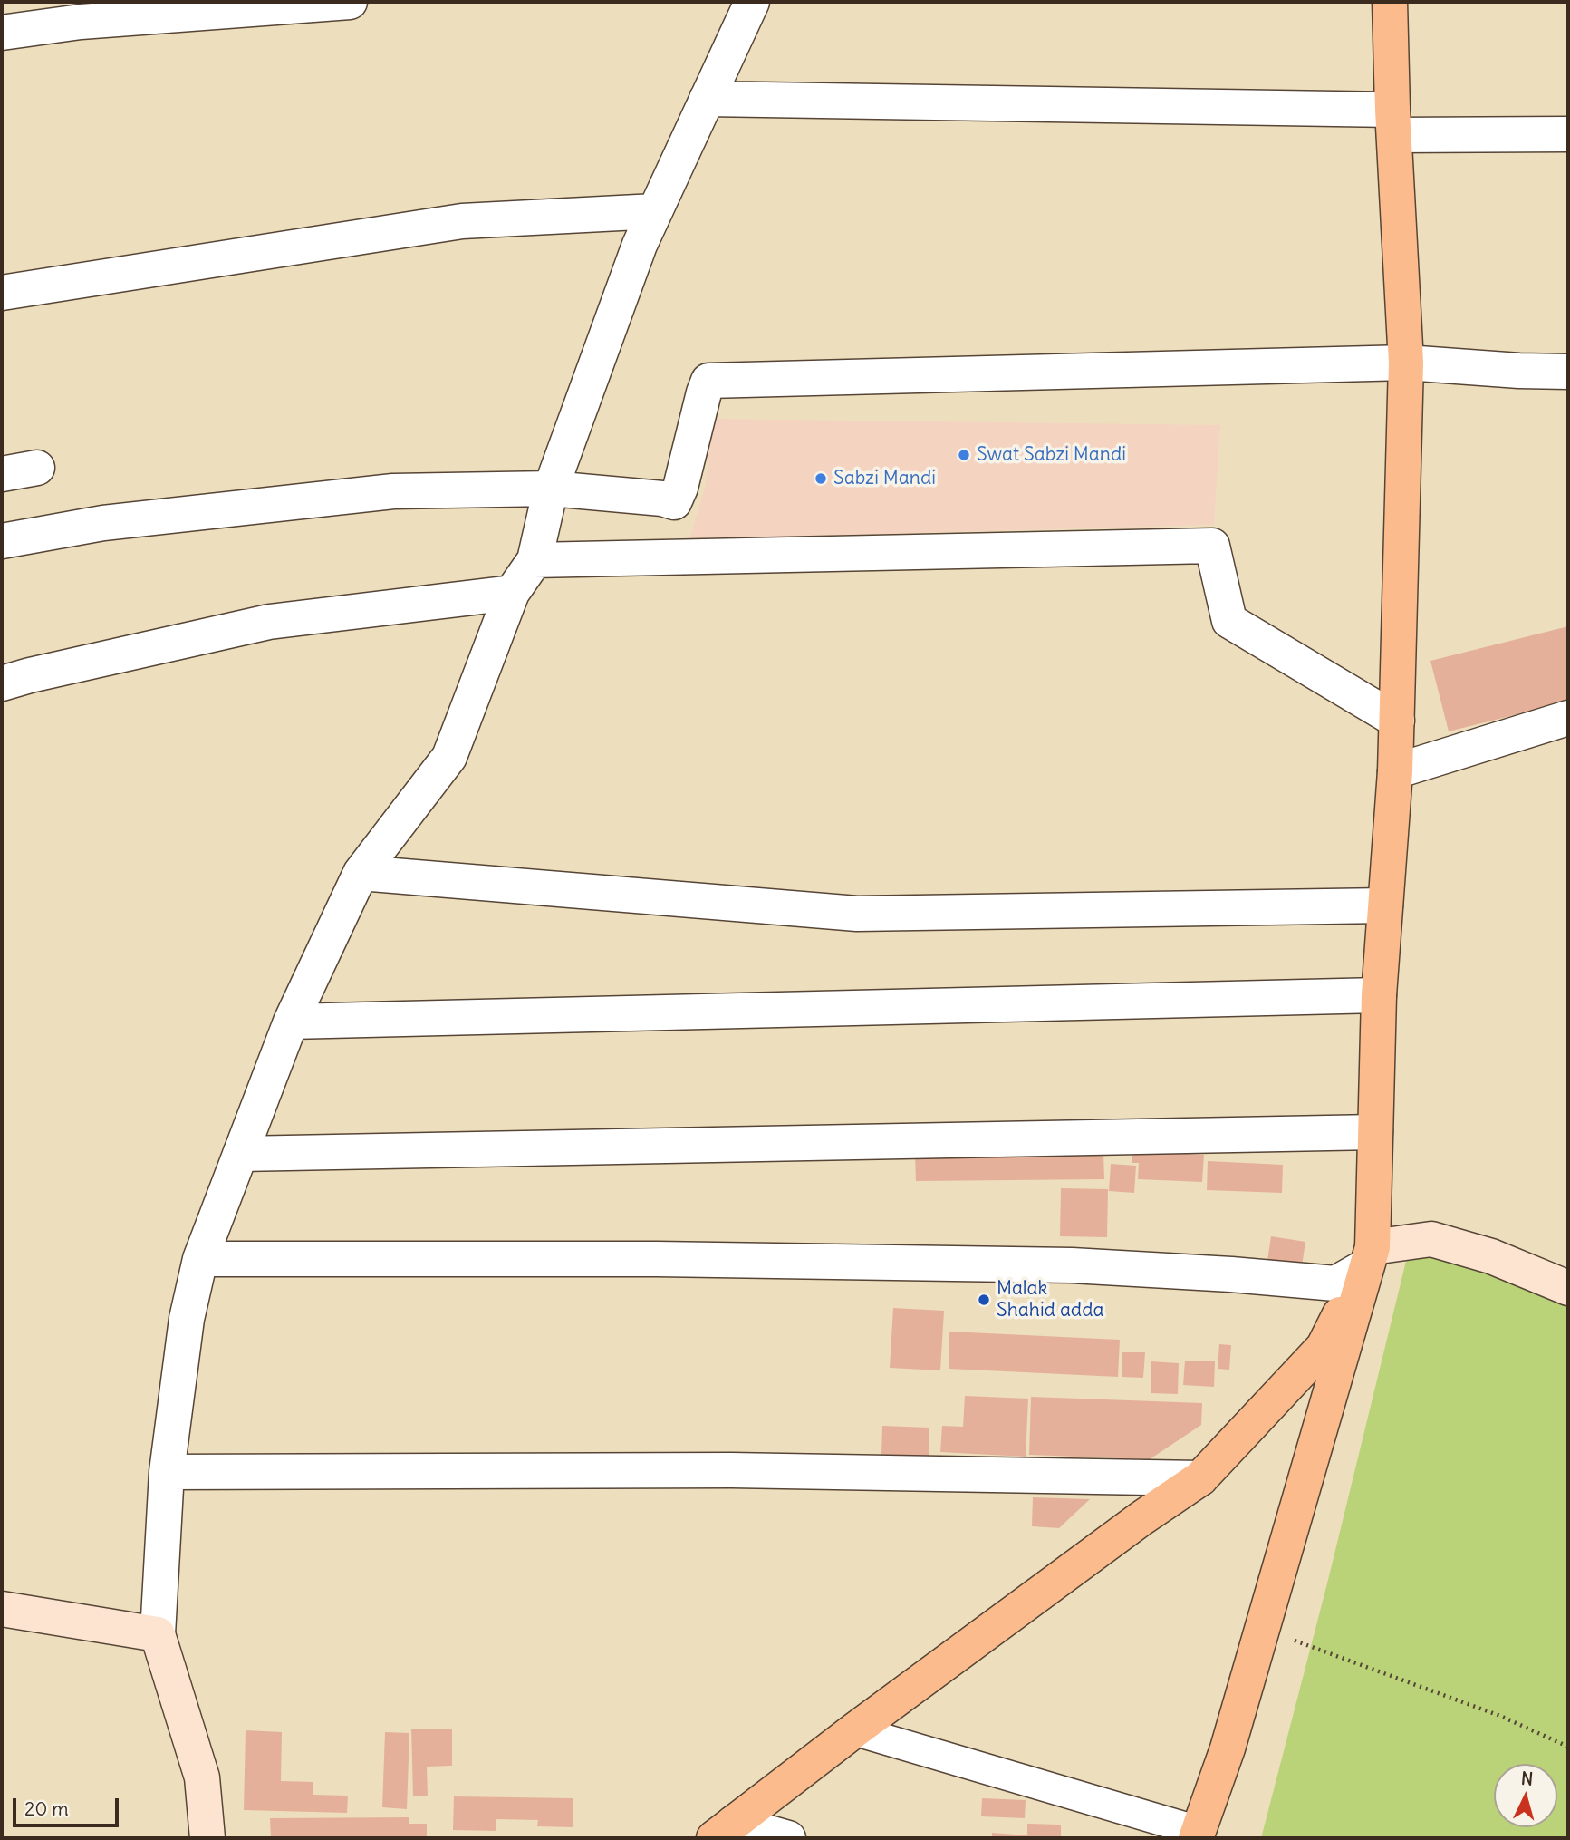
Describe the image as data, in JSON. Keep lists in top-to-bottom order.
{
  "places": ["Swat Sabzi Mandi", "Sabzi Mandi", "Malak Shahid adda"],
  "scale_bar": "20 m",
  "north": "top"
}
